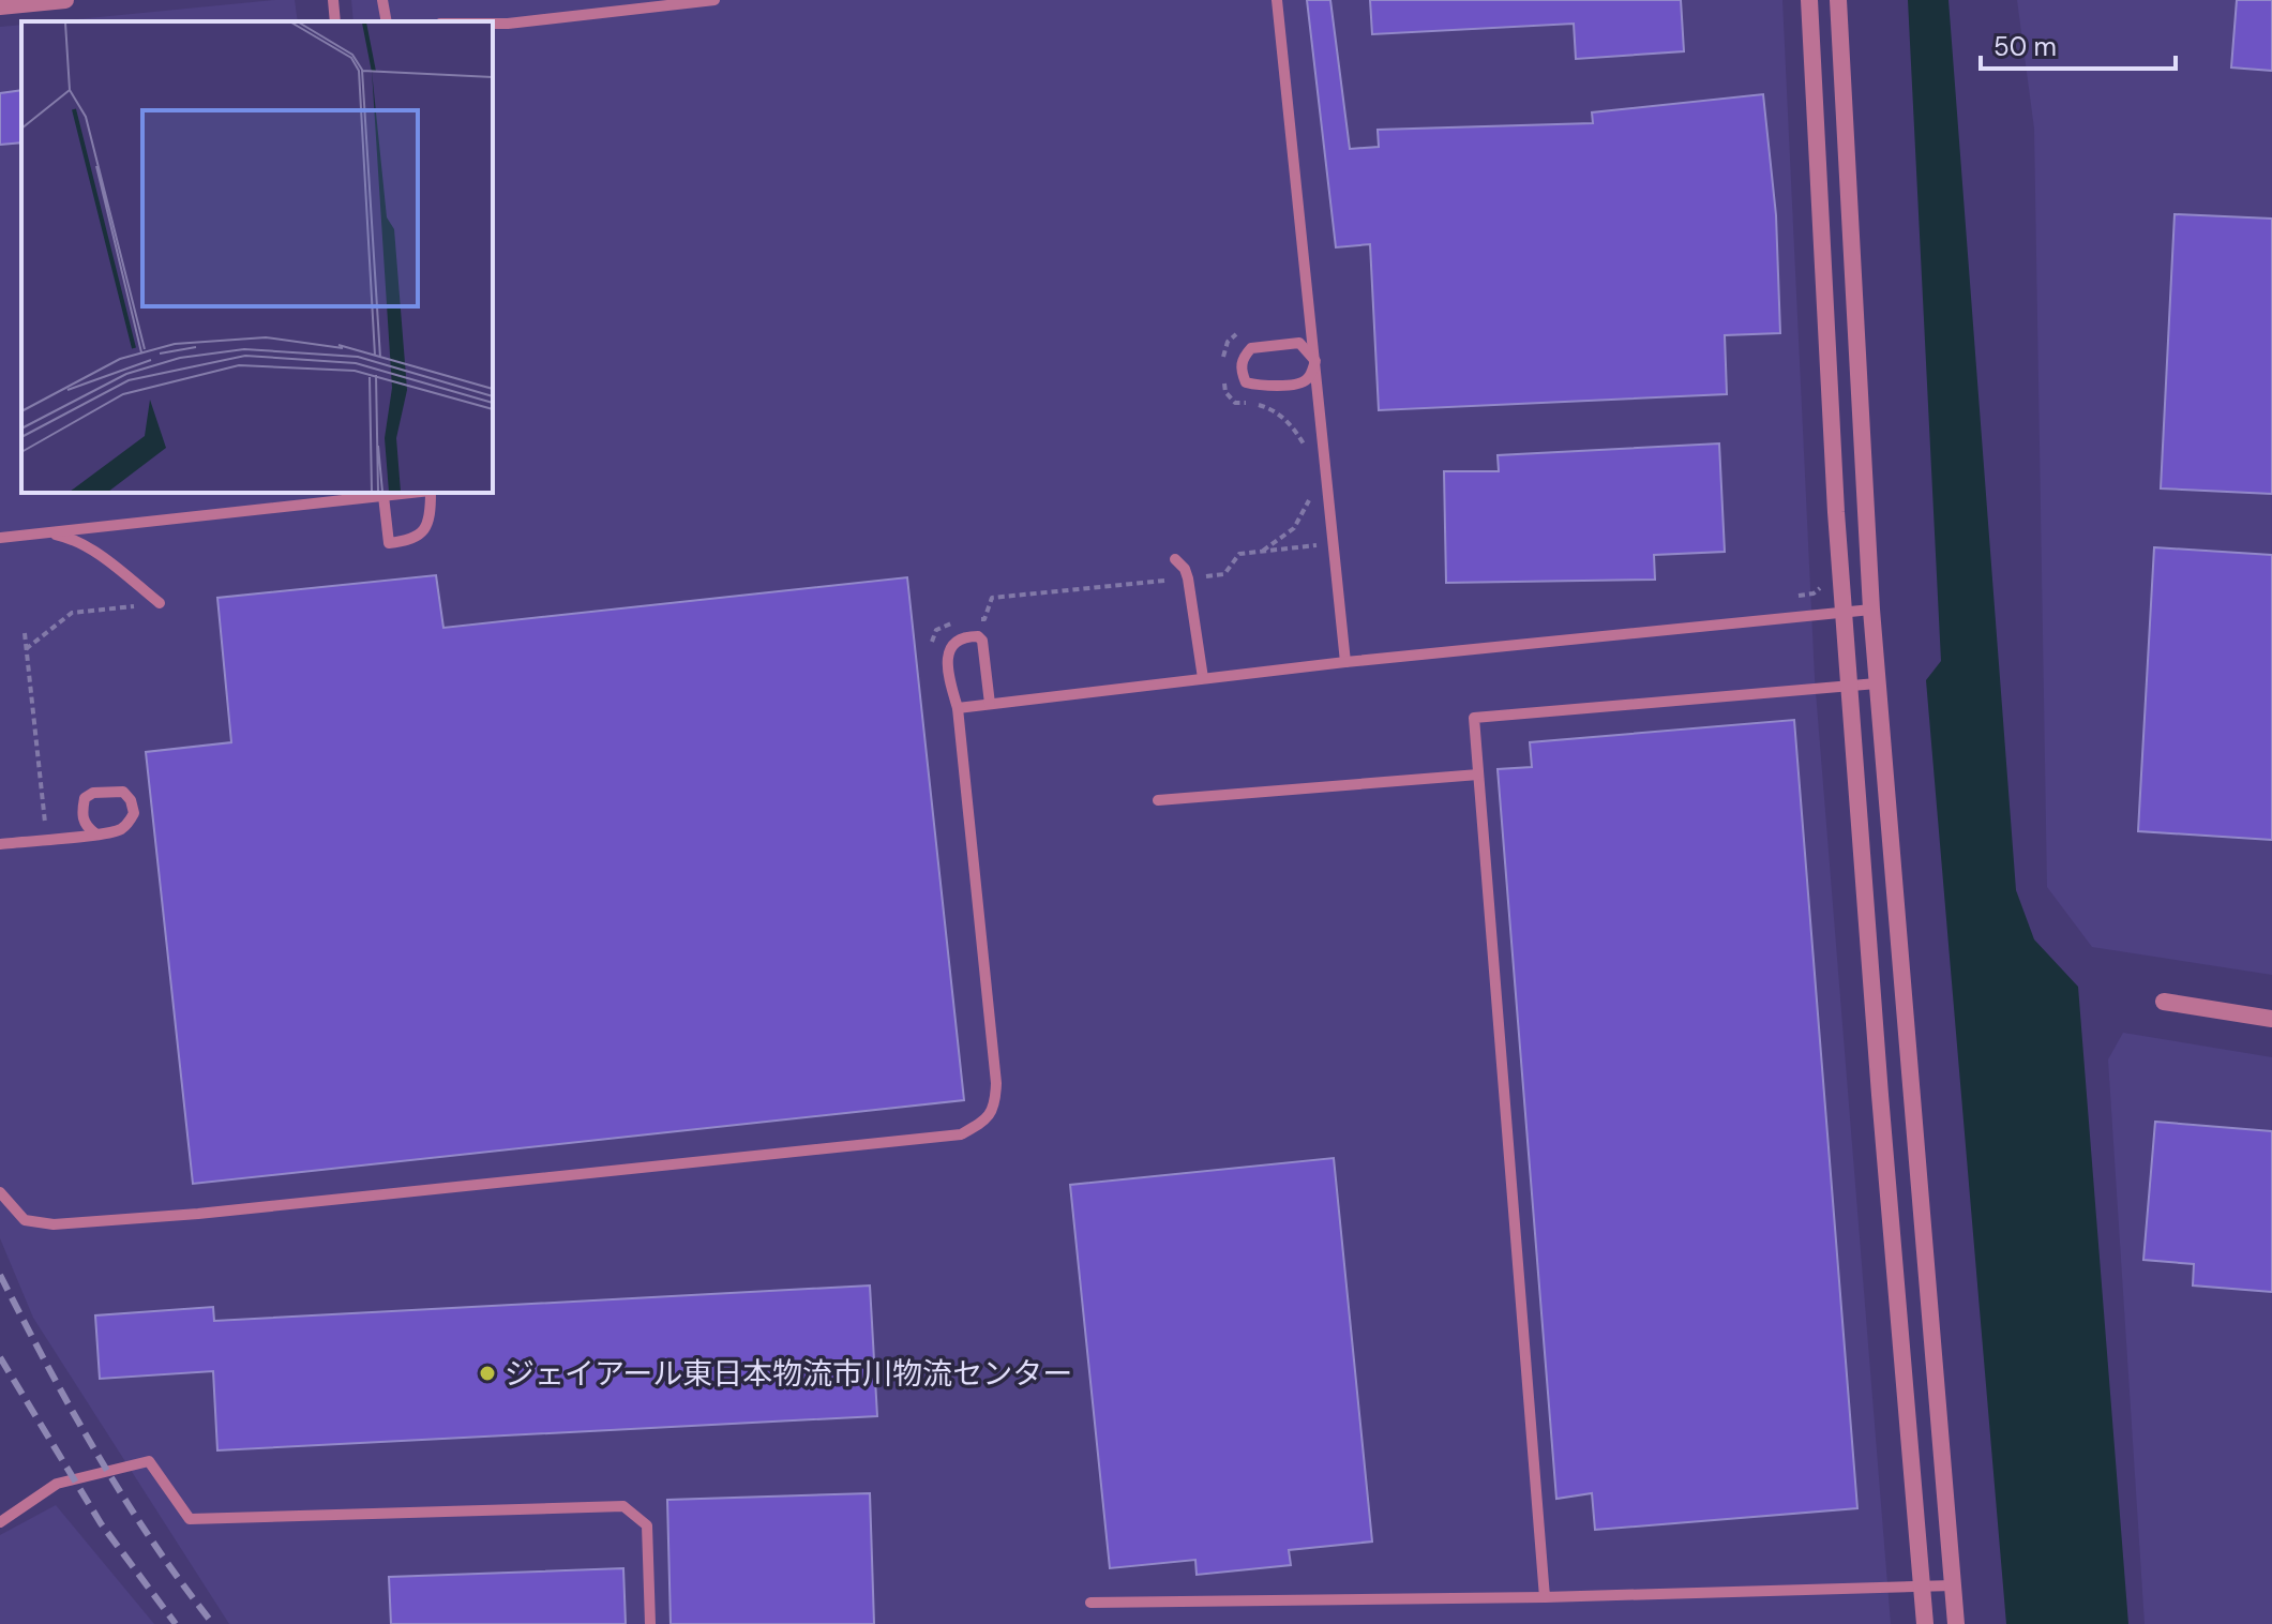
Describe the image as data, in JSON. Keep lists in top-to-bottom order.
{
  "places": ["ジェイアール東日本物流市川物流センター"],
  "scale_bar": "50 m"
}
